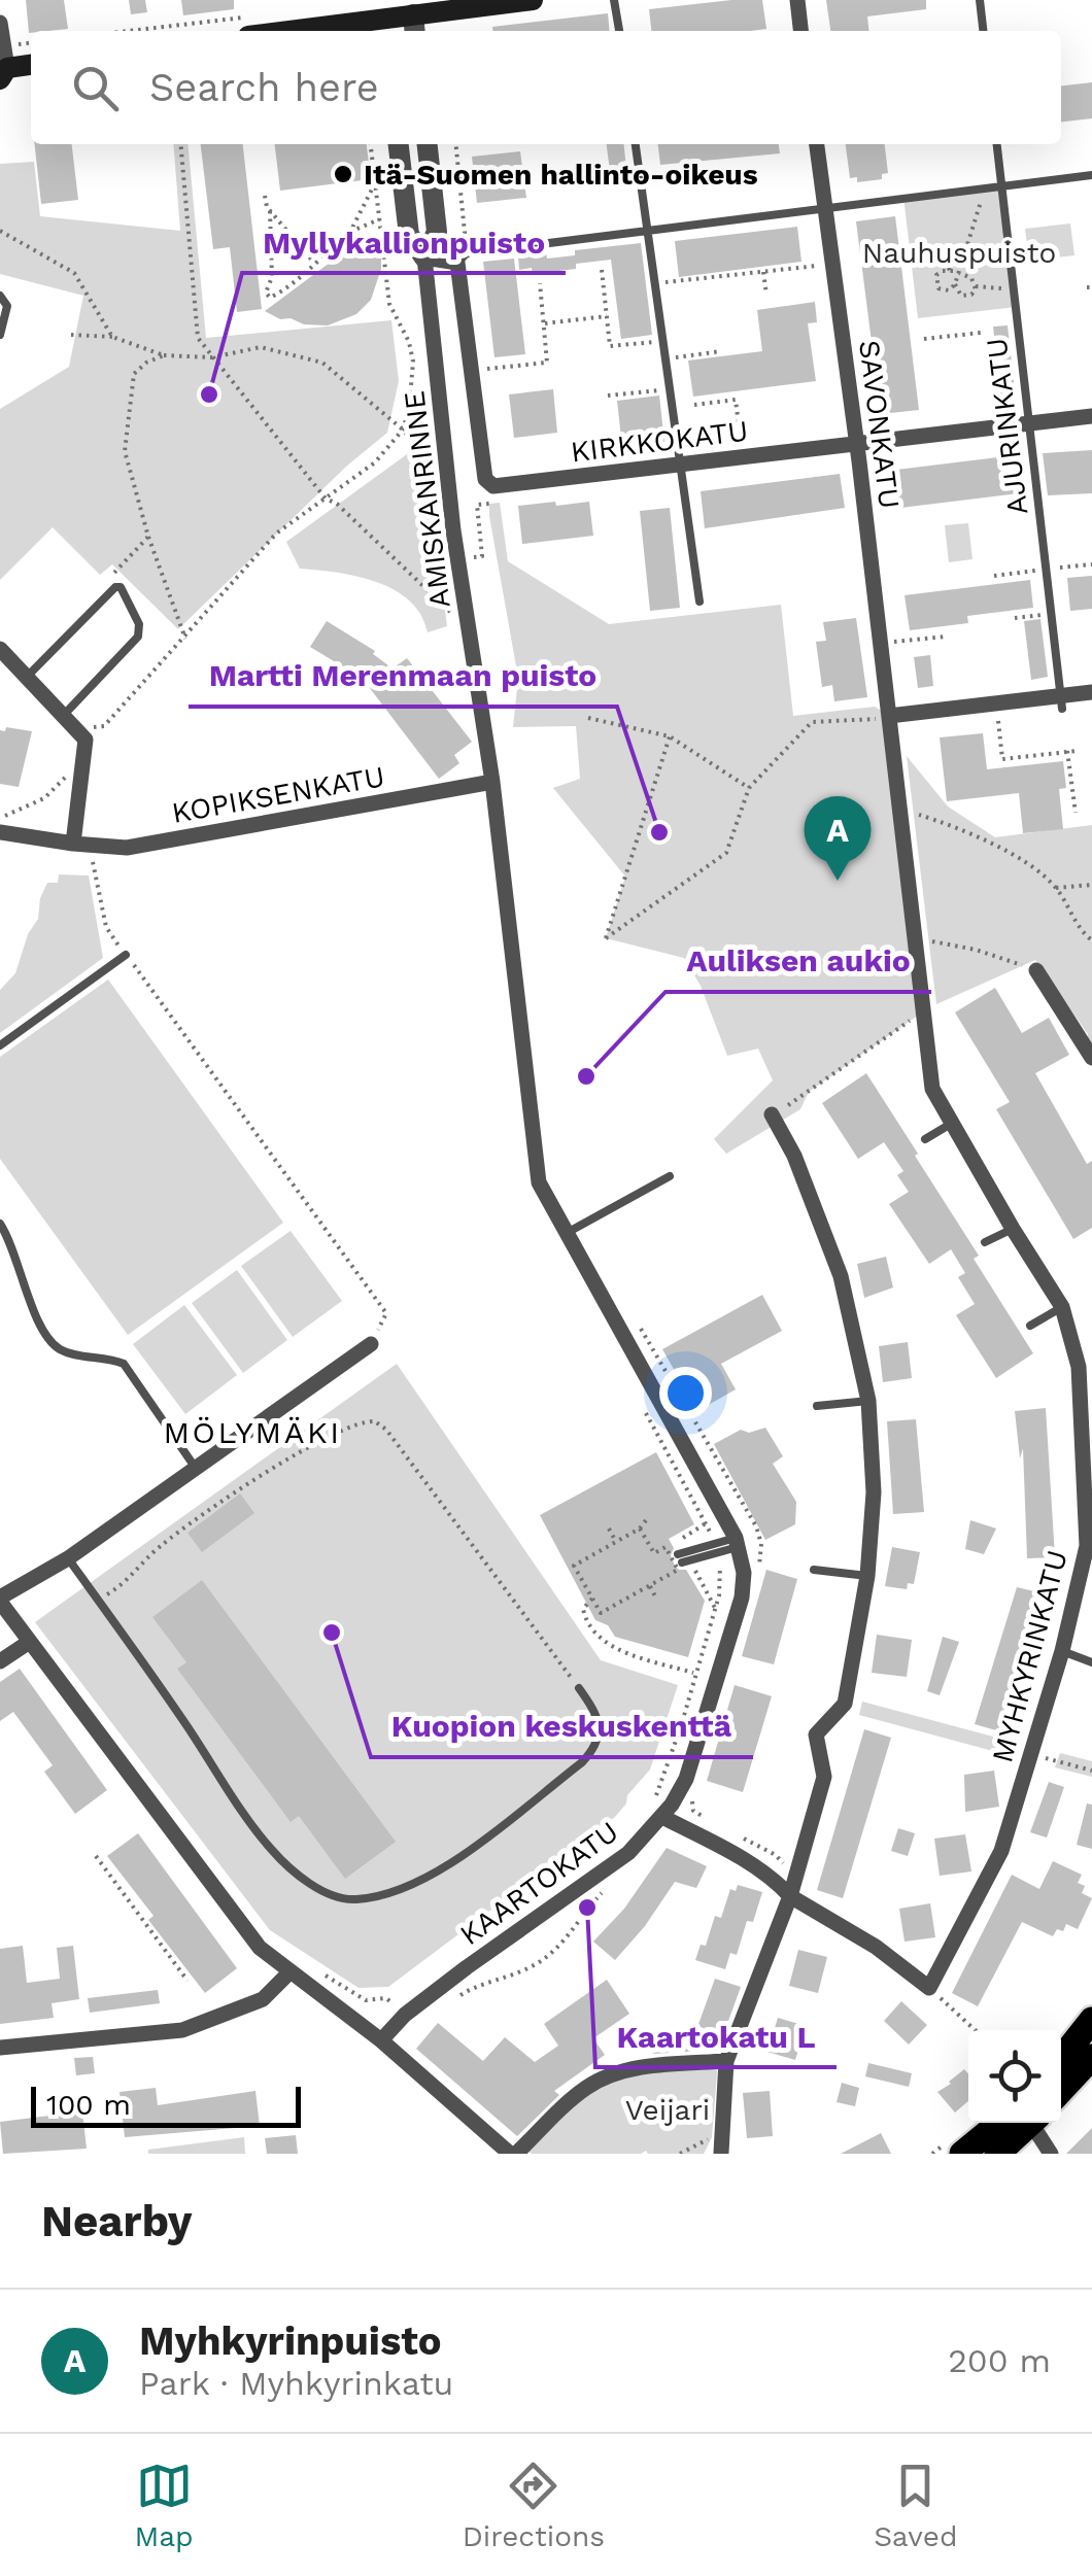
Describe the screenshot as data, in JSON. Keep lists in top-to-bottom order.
{
  "streets": {
    "street": [
      "SAVONKATU",
      "KIRKKOKATU",
      "AMISKANRINNE",
      "KOPIKSENKATU",
      "MYHKYRINKATU",
      "KAARTOKATU"
    ],
    "lane": ["AJURINKATU"]
  },
  "crossings": [
    ["SAVONKATU", "KIRKKOKATU"],
    ["SAVONKATU", "MYHKYRINKATU"],
    ["AJURINKATU", "KIRKKOKATU"],
    ["AMISKANRINNE", "KOPIKSENKATU"],
    ["AMISKANRINNE", "KAARTOKATU"]
  ],
  "districts": ["MÖLYMÄKI"],
  "parks": ["Nauhuspuisto", "Veijari"],
  "places": [
    "Itä-Suomen hallinto-oikeus",
    "Myllykallionpuisto",
    "Martti Merenmaan puisto",
    "Auliksen aukio",
    "Kuopion keskuskenttä",
    "Kaartokatu L"
  ],
  "scale_bar": "100 m",
  "page": {
    "search": "Search here",
    "pins": "A",
    "scale": "100 m",
    "heading": "Nearby",
    "list": [
      {
        "mark": "A",
        "name": "Myhkyrinpuisto",
        "note": "Park · Myhkyrinkatu",
        "value": "200 m"
      }
    ],
    "nav": ["Map", "Directions", "Saved"]
  }
}
